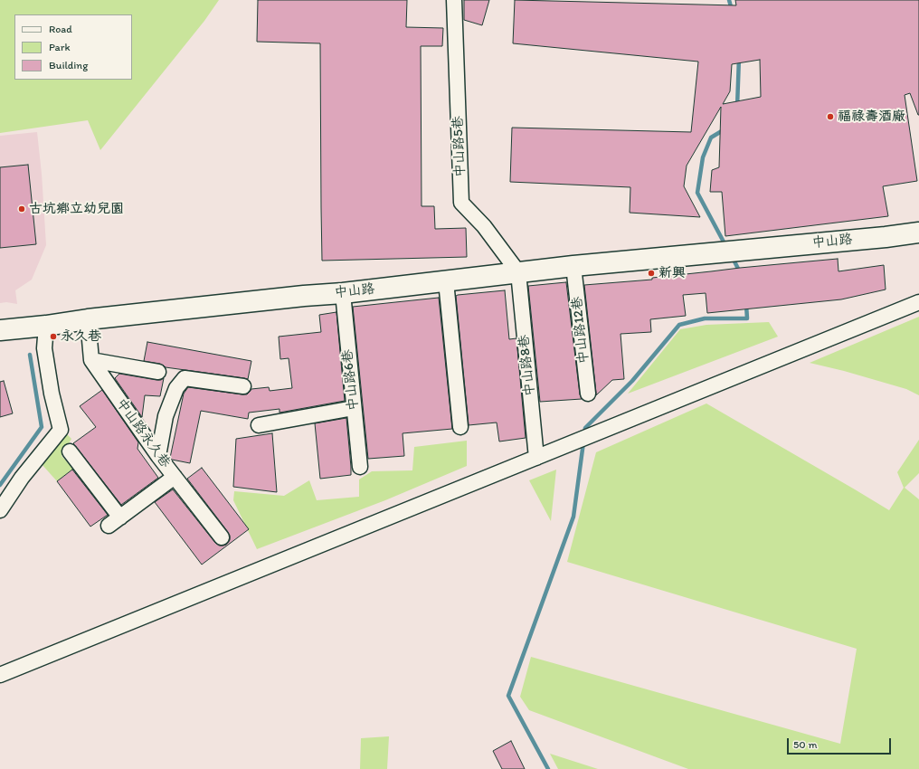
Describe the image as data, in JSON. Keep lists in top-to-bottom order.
{
  "streets": {
    "main road": ["中山路"],
    "street": [
      "中山路5巷",
      "中山路12巷",
      "中山路8巷",
      "中山路6巷",
      "中山路永久巷"
    ]
  },
  "crossings": [
    ["中山路5巷", "中山路"],
    ["中山路5巷", "中山路8巷"],
    ["中山路", "中山路12巷"],
    ["中山路", "中山路8巷"],
    ["中山路", "中山路6巷"],
    ["中山路", "中山路永久巷"]
  ],
  "places": [
    "福祿壽酒廠",
    "古坑鄉立幼兒園",
    "新興",
    "永久巷"
  ],
  "legend": ["Road", "Park", "Building"],
  "scale_bar": "50 m"
}
